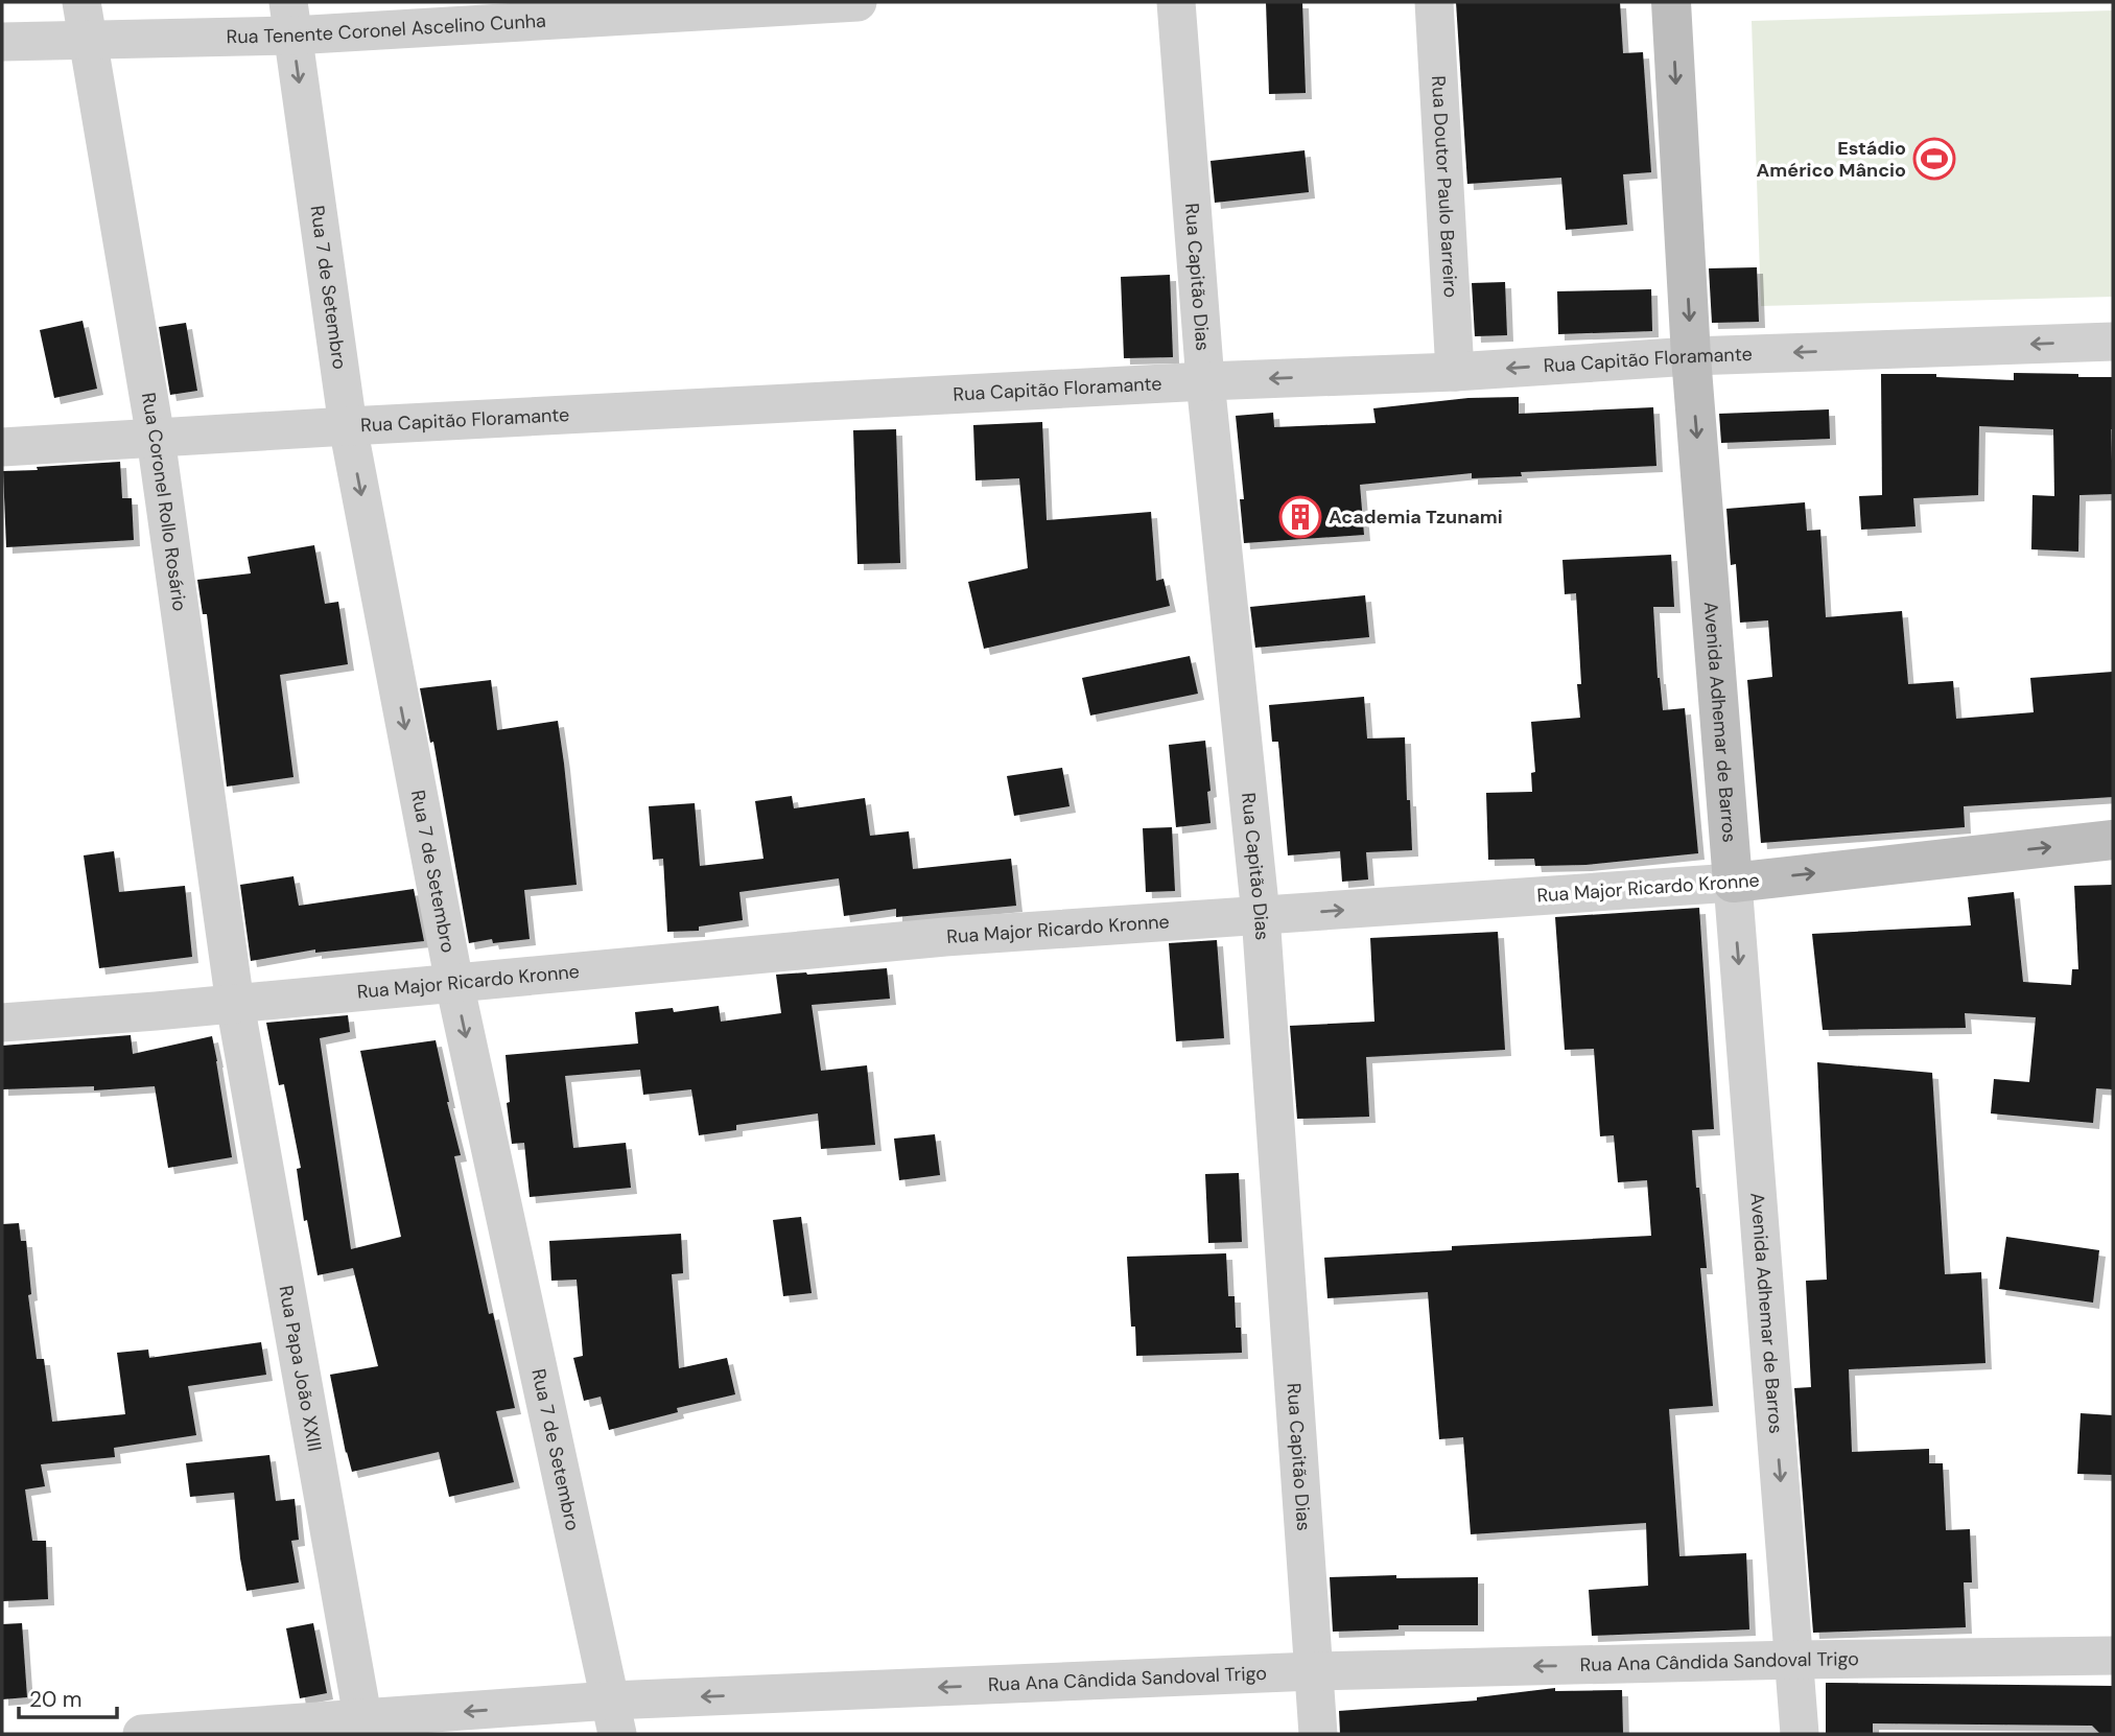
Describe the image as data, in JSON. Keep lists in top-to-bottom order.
{
  "streets": {
    "main road": ["Avenida Adhemar de Barros", "Rua Major Ricardo Kronne"],
    "street": [
      "Rua Tenente Coronel Ascelino Cunha",
      "Rua Doutor Paulo Barreiro",
      "Rua Capitão Dias",
      "Rua 7 de Setembro",
      "Rua Capitão Floramante",
      "Rua Coronel Rollo Rosário",
      "Rua Papa João XXIII",
      "Rua Ana Cândida Sandoval Trigo"
    ]
  },
  "crossings": [
    ["Rua Tenente Coronel Ascelino Cunha", "Rua 7 de Setembro"],
    ["Rua Tenente Coronel Ascelino Cunha", "Rua Coronel Rollo Rosário"],
    ["Rua Doutor Paulo Barreiro", "Rua Capitão Floramante"],
    ["Rua Capitão Dias", "Rua Capitão Floramante"],
    ["Rua Capitão Dias", "Rua Major Ricardo Kronne"],
    ["Rua Capitão Dias", "Rua Ana Cândida Sandoval Trigo"],
    ["Rua 7 de Setembro", "Rua Capitão Floramante"],
    ["Rua 7 de Setembro", "Rua Major Ricardo Kronne"],
    ["Rua 7 de Setembro", "Rua Ana Cândida Sandoval Trigo"],
    ["Rua Capitão Floramante", "Rua Coronel Rollo Rosário"],
    ["Rua Capitão Floramante", "Avenida Adhemar de Barros"],
    ["Rua Coronel Rollo Rosário", "Rua Major Ricardo Kronne"],
    ["Rua Coronel Rollo Rosário", "Rua Papa João XXIII"],
    ["Avenida Adhemar de Barros", "Rua Major Ricardo Kronne"],
    ["Avenida Adhemar de Barros", "Rua Ana Cândida Sandoval Trigo"],
    ["Rua Major Ricardo Kronne", "Rua Papa João XXIII"],
    ["Rua Papa João XXIII", "Rua Ana Cândida Sandoval Trigo"]
  ],
  "one_way": [
    "Rua 7 de Setembro",
    "Rua Capitão Floramante",
    "Avenida Adhemar de Barros",
    "Rua Major Ricardo Kronne",
    "Rua Ana Cândida Sandoval Trigo"
  ],
  "places": {
    "sports": ["Estádio Américo Mâncio"],
    "building": ["Academia Tzunami"]
  },
  "scale_bar": "20 m"
}
